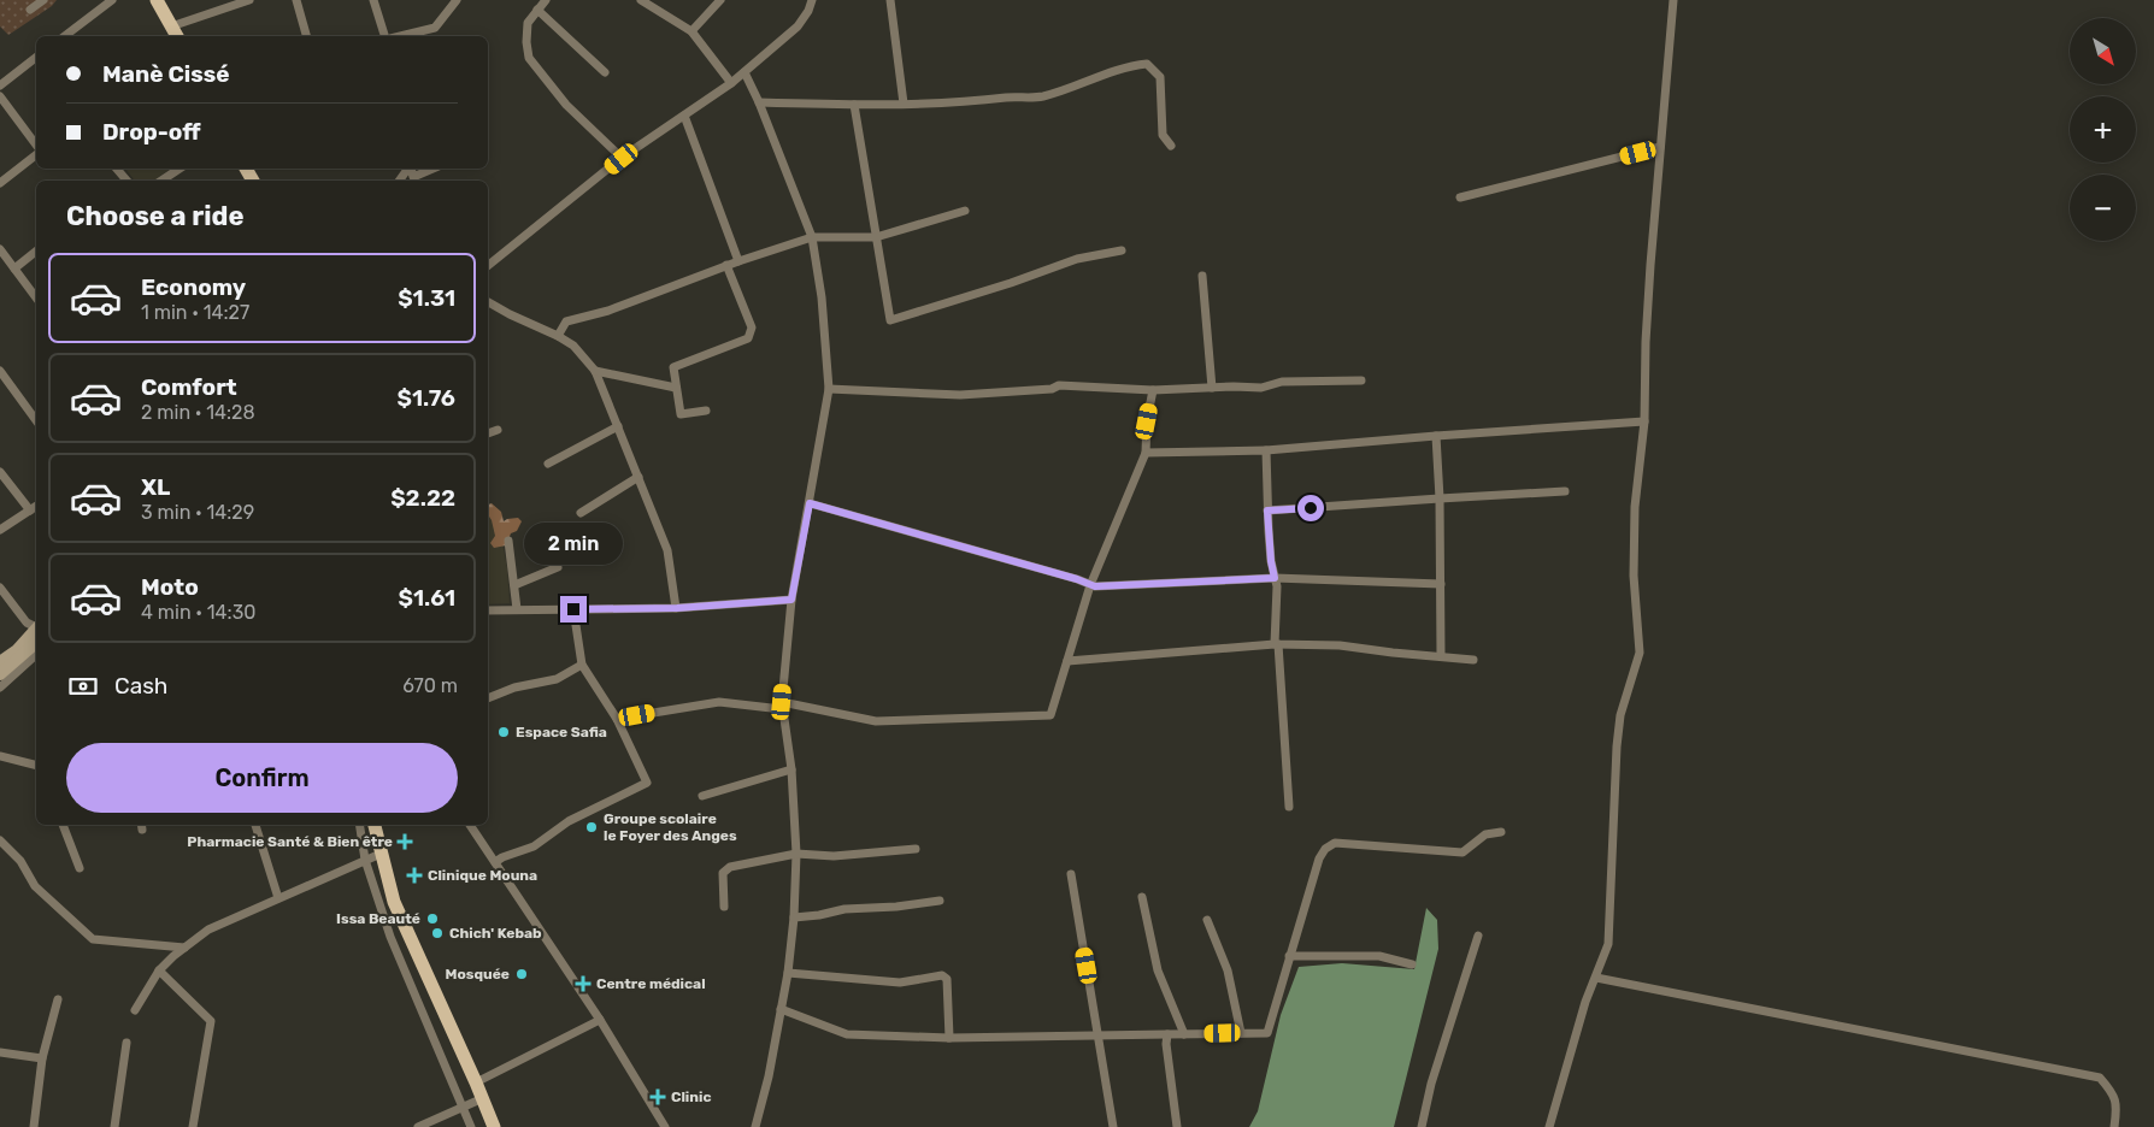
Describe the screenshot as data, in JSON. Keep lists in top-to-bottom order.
{
  "places": {
    "other": [
      "Espace Safia",
      "Groupe scolaire le Foyer des Anges",
      "Issa Beauté",
      "Chich' Kebab",
      "Mosquée"
    ],
    "health": [
      "Pharmacie Santé & Bien être",
      "Clinique Mouna",
      "Centre médical",
      "Clinic"
    ]
  },
  "north": "bottom right",
  "page": {
    "map_buttons": ["+", "−"],
    "banner": ["Manè Cissé", "Drop-off"],
    "heading": "Choose a ride",
    "list": [
      {
        "name": "Economy",
        "note": "1 min · 14:27",
        "value": "$1.31"
      },
      {
        "name": "Comfort",
        "note": "2 min · 14:28",
        "value": "$1.76"
      },
      {
        "name": "XL",
        "note": "3 min · 14:29",
        "value": "$2.22"
      },
      {
        "name": "Moto",
        "note": "4 min · 14:30",
        "value": "$1.61"
      }
    ],
    "bubble": "2 min",
    "pay": ["Cash", "670 m"],
    "buttons": "Confirm"
  }
}
